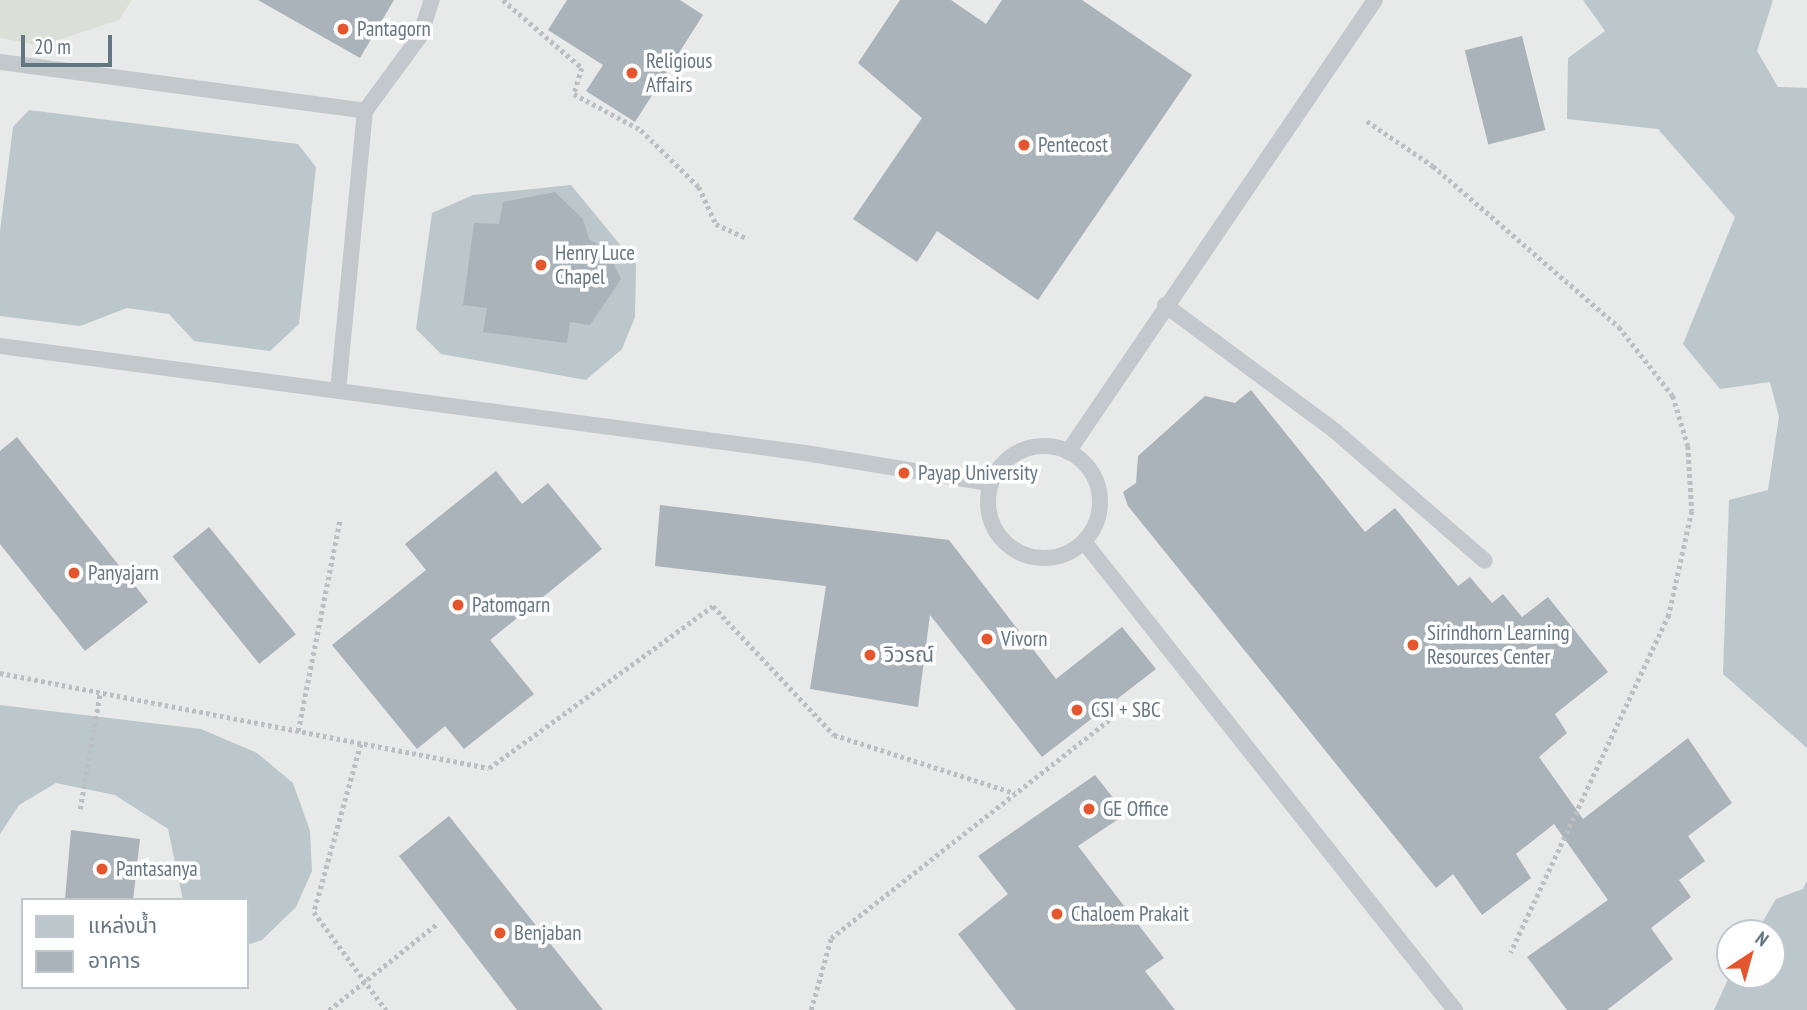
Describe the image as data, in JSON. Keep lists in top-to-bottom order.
{
  "places": [
    "Pantagorn",
    "Religious Affairs",
    "Pentecost",
    "Henry Luce Chapel",
    "Payap University",
    "Panyajarn",
    "Patomgarn",
    "Vivorn",
    "Sirindhorn Learning Resources Center",
    "วิวรณ์",
    "CSI + SBC",
    "GE Office",
    "Pantasanya",
    "Chaloem Prakait",
    "Benjaban"
  ],
  "legend": ["แหล่งน้ำ", "อาคาร"],
  "scale_bar": "20 m",
  "north": "top right"
}
